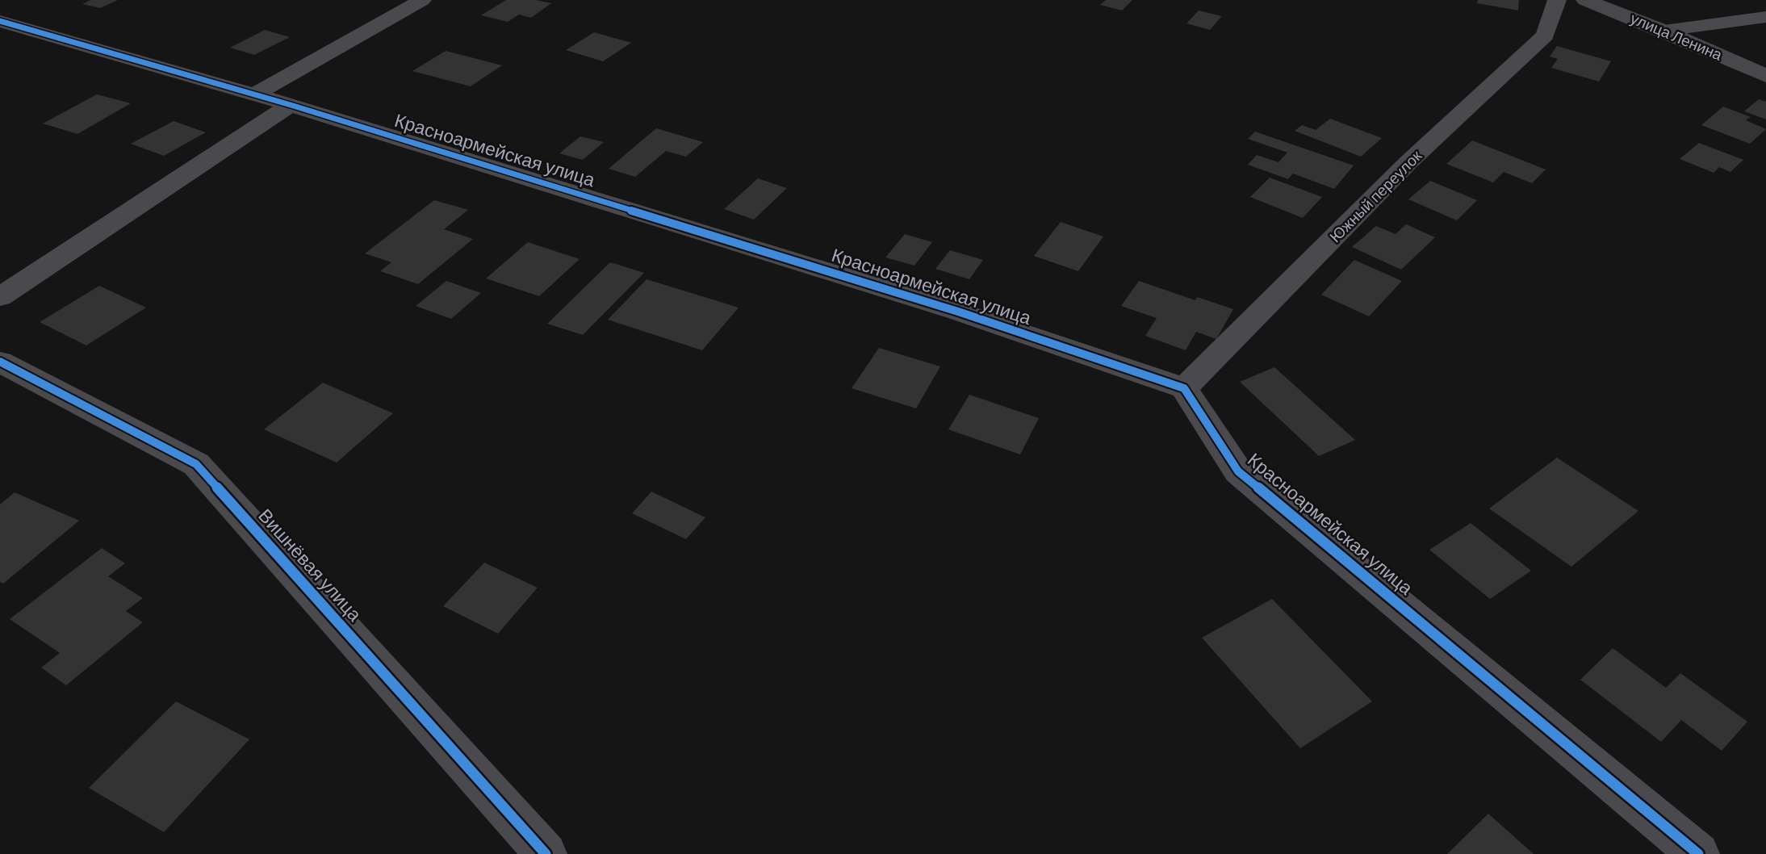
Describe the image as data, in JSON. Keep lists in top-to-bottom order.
{
  "streets": {
    "main road": ["улица Ленина"],
    "street": ["Красноармейская улица", "Южный переулок", "Вишнёвая улица"]
  },
  "crossings": [
    ["Красноармейская улица", "Южный переулок"]
  ]
}
